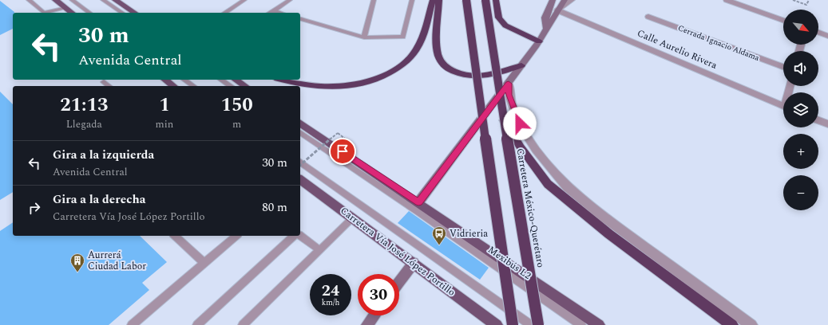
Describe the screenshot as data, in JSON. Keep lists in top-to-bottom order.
{
  "streets": {
    "highway": ["Carretera México-Querétaro"],
    "main road": ["Carretera Vía José López Portillo"],
    "street": ["Cerrada Ignacio Aldama", "Calle Aurelio Rivera"],
    "lane": ["Mexibús L2"]
  },
  "places": {
    "bus stop": ["Vidrieria"],
    "building": ["Aurrerá Ciudad Labor"]
  },
  "north": "bottom right",
  "page": {
    "map_buttons": ["+", "−"],
    "turn": ["30 m", "Avenida Central"],
    "eta": [
      "21:13",
      "Llegada",
      "1",
      "min",
      "150",
      "m"
    ],
    "list": [
      {
        "name": "Gira a la izquierda",
        "note": "Avenida Central",
        "value": "30 m"
      },
      {
        "name": "Gira a la derecha",
        "note": "Carretera Vía José López Portillo",
        "value": "80 m"
      }
    ],
    "speed": "24 km/h",
    "limit": "30"
  }
}
